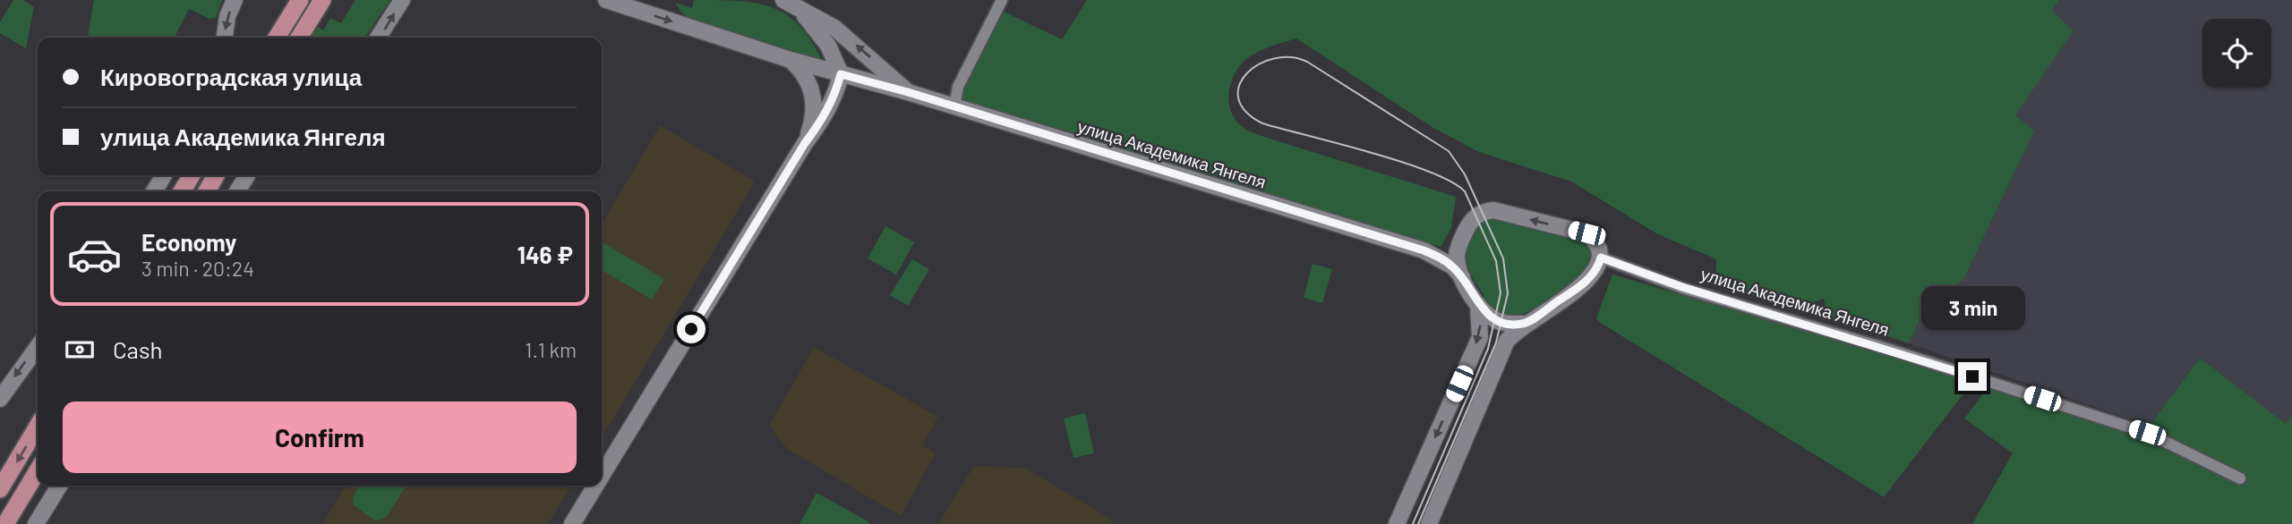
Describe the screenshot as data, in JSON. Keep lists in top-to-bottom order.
{
  "streets": {
    "main road": ["улица Академика Янгеля"]
  },
  "page": {
    "banner": ["Кировоградская улица", "улица Академика Янгеля"],
    "list": [
      {
        "name": "Economy",
        "note": "3 min · 20:24",
        "value": "146 ₽"
      }
    ],
    "bubble": "3 min",
    "pay": ["Cash", "1.1 km"],
    "buttons": "Confirm"
  }
}
